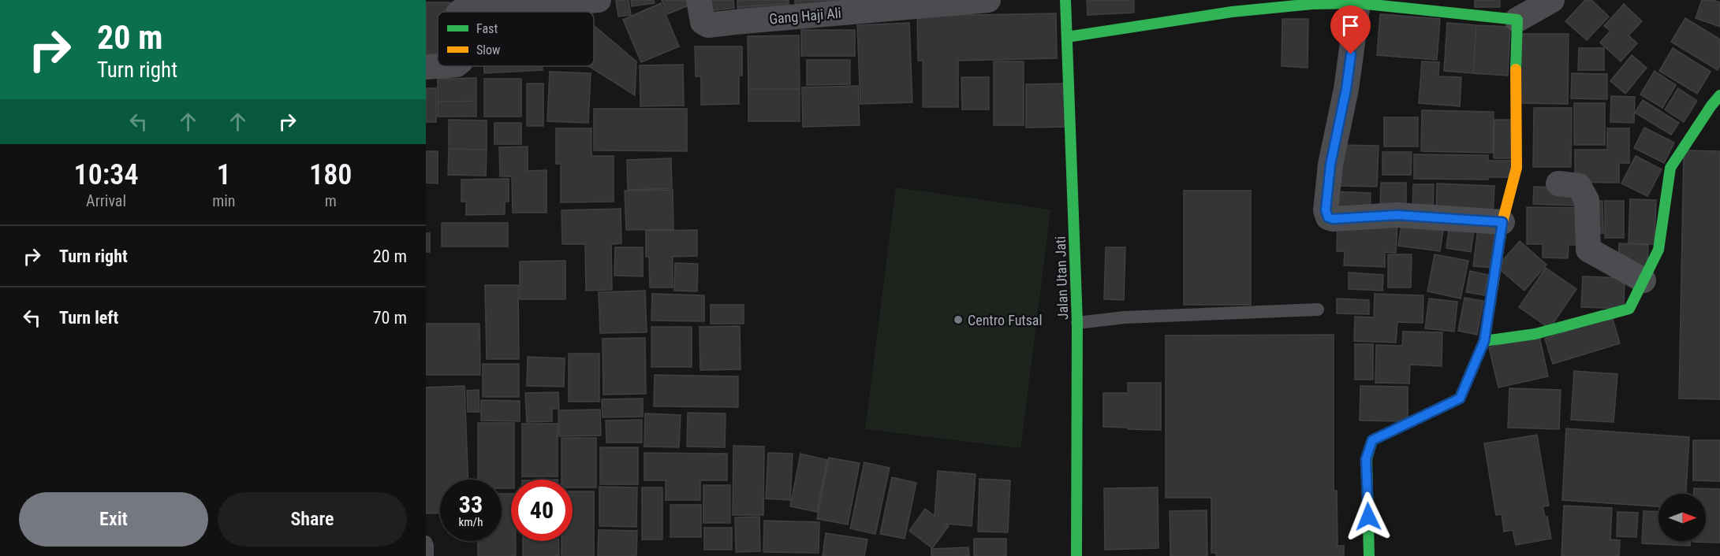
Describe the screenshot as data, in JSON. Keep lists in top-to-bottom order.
{
  "streets": {
    "street": ["Gang Haji Ali", "Jalan Utan Jati"]
  },
  "places": ["Centro Futsal"],
  "legend": ["Fast", "Slow"],
  "north": "right",
  "page": {
    "turn": ["20 m", "Turn right"],
    "eta": [
      "10:34",
      "Arrival",
      "1",
      "min",
      "180",
      "m"
    ],
    "list": [
      {
        "name": "Turn right",
        "value": "20 m"
      },
      {
        "name": "Turn left",
        "value": "70 m"
      }
    ],
    "speed": "33 km/h",
    "limit": "40",
    "buttons": ["Exit", "Share"]
  }
}
